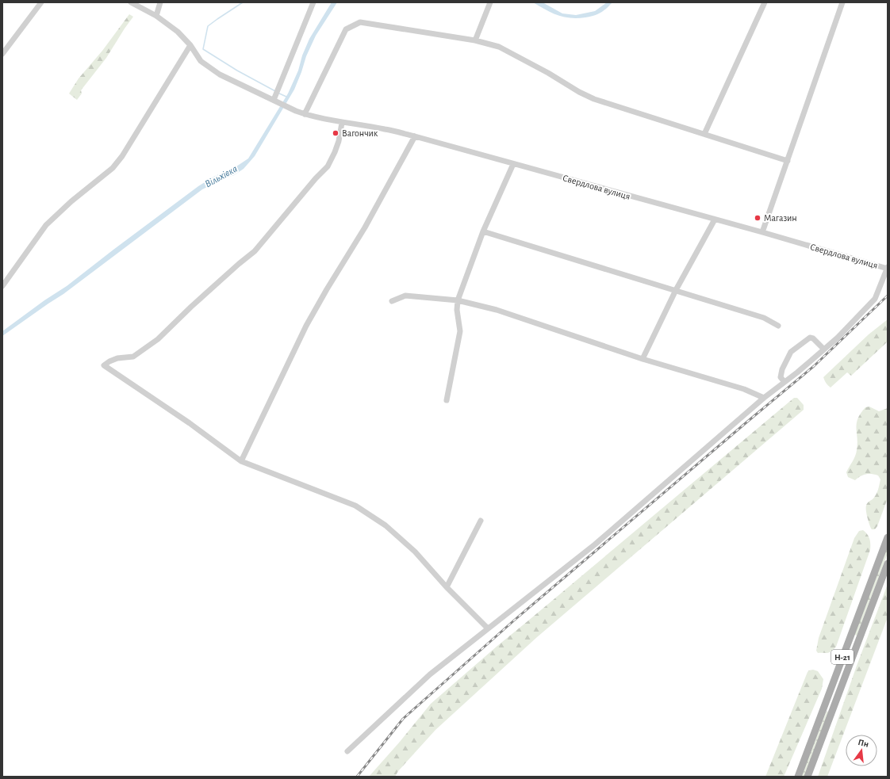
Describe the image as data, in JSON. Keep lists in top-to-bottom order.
{
  "streets": {
    "main road": ["Н-21"],
    "street": ["Свердлова вулиця"]
  },
  "water": ["Вільхівка"],
  "places": ["Вагончик", "Mагазин"],
  "north": "top"
}
